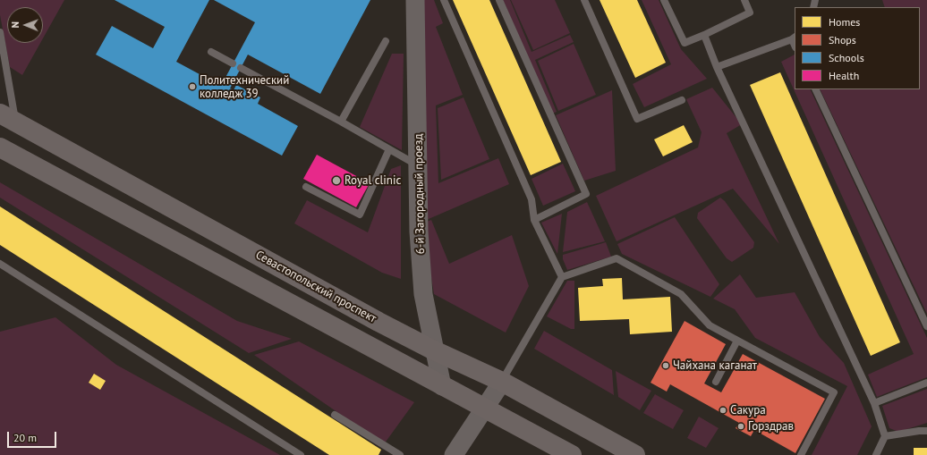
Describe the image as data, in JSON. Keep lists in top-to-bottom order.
{
  "streets": {
    "main road": ["Севастопольский проспект"],
    "street": ["6-й Загородный проезд"]
  },
  "crossings": [
    ["6-й Загородный проезд", "Севастопольский проспект"]
  ],
  "places": [
    "Политехнический колледж 39",
    "Royal clinic",
    "Чайхана каганат",
    "Сакура",
    "Горздрав"
  ],
  "legend": [
    "Homes",
    "Shops",
    "Schools",
    "Health"
  ],
  "scale_bar": "20 m",
  "north": "left"
}
